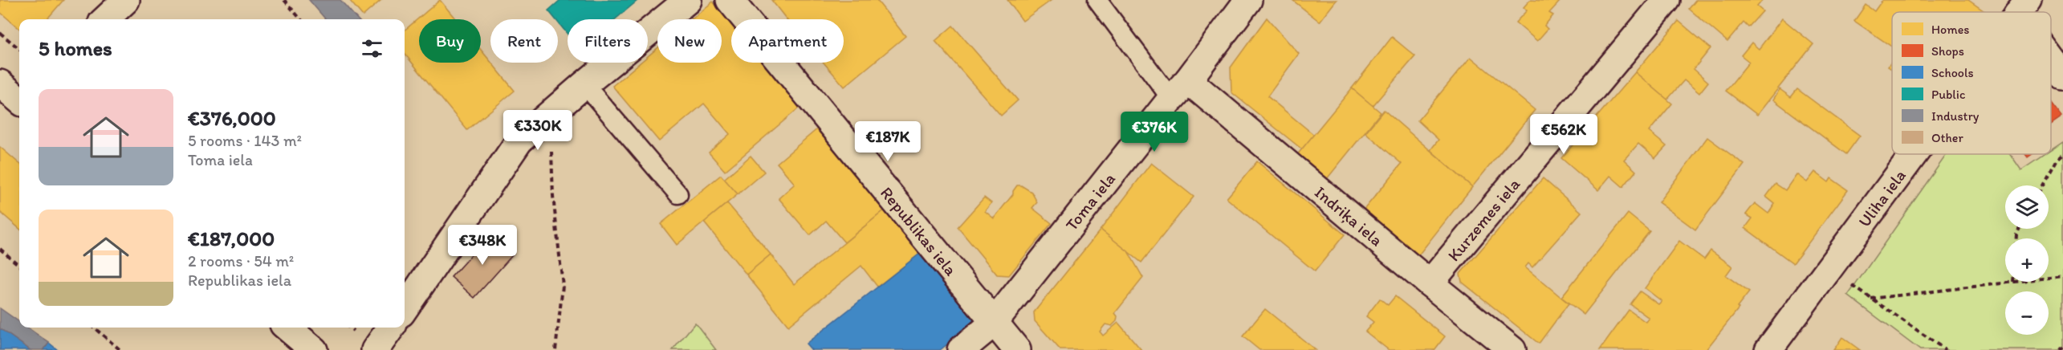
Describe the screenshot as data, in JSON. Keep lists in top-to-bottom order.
{
  "streets": {
    "street": [
      "Uliha iela",
      "Toma iela",
      "Indriķa iela",
      "Kurzemes iela",
      "Republikas iela"
    ]
  },
  "crossings": [
    ["Toma iela", "Indriķa iela"],
    ["Toma iela", "Republikas iela"],
    ["Indriķa iela", "Kurzemes iela"]
  ],
  "legend": [
    "Homes",
    "Shops",
    "Schools",
    "Public",
    "Industry",
    "Other"
  ],
  "page": {
    "chip": [
      "Buy",
      "Rent",
      "Filters",
      "New",
      "Apartment"
    ],
    "heading": "5 homes",
    "list": [
      {
        "name": "€376,000",
        "note": "5 rooms · 143 m² · Toma iela"
      },
      {
        "name": "€187,000",
        "note": "2 rooms · 54 m² · Republikas iela"
      }
    ],
    "price": [
      "€330K",
      "€376K",
      "€562K",
      "€187K",
      "€348K"
    ],
    "map_buttons": ["+", "−"]
  }
}
